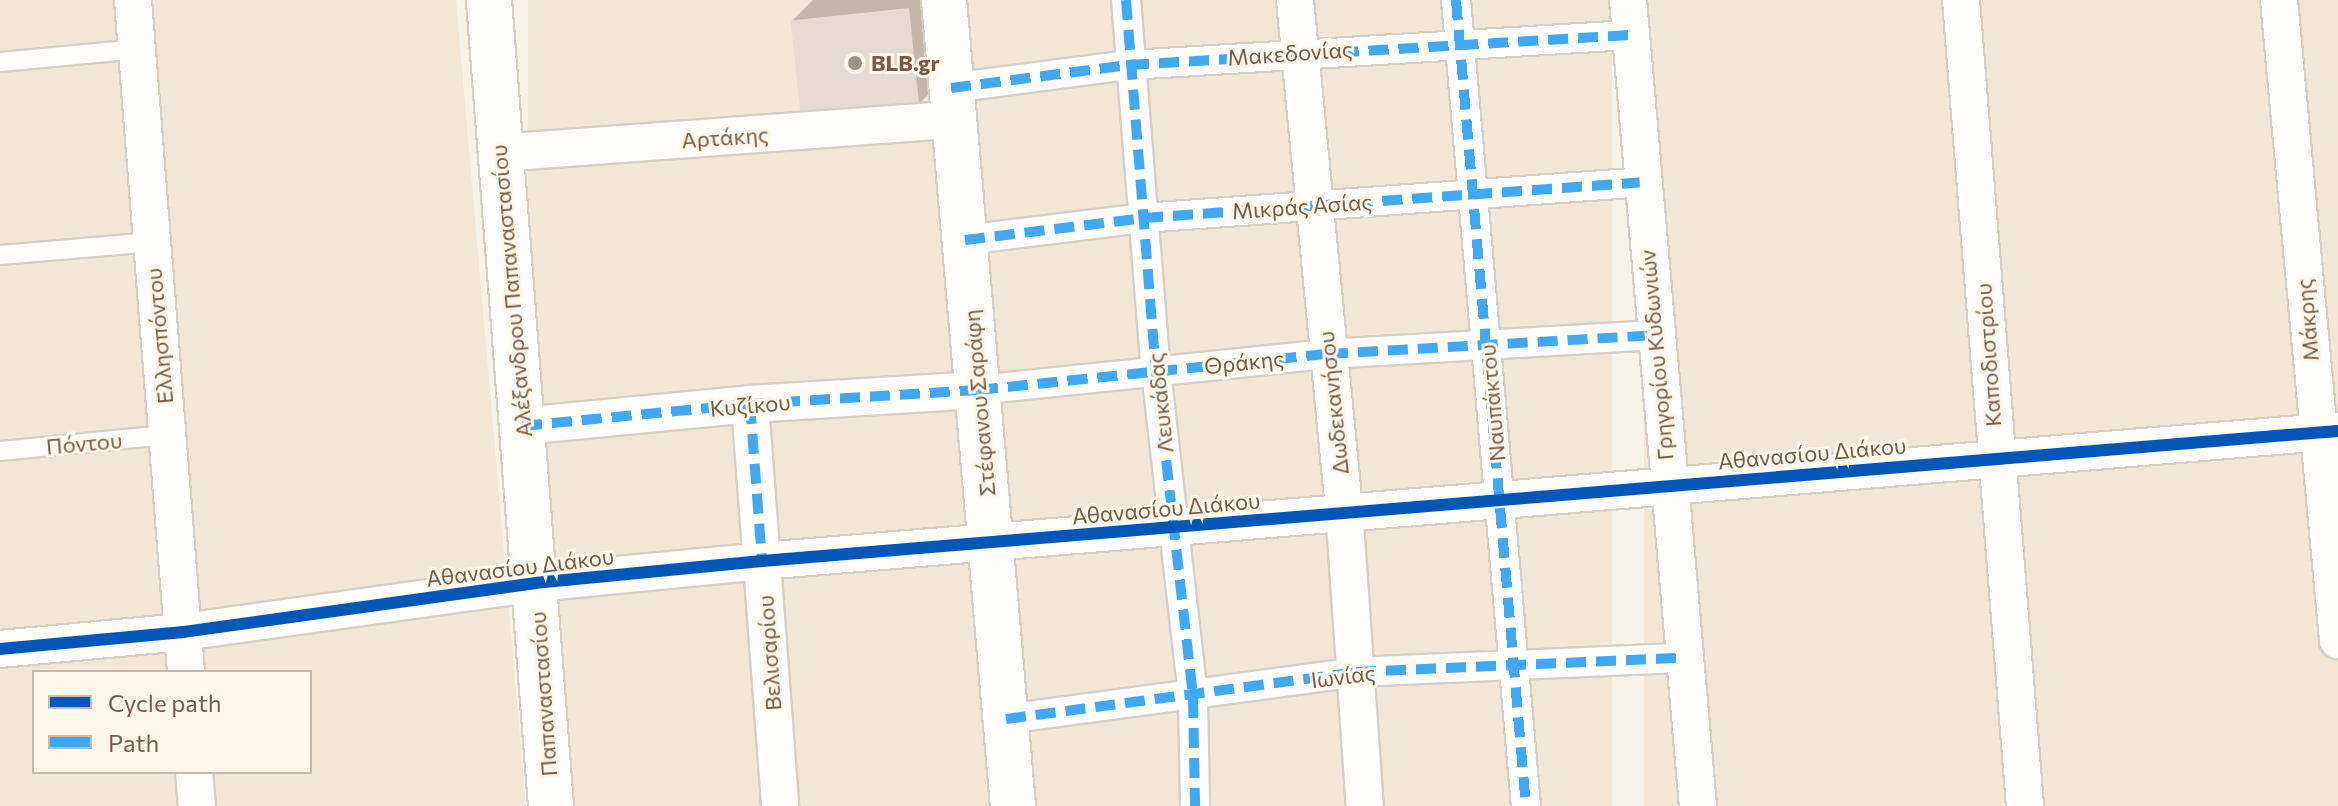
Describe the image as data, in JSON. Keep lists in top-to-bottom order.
{
  "streets": {
    "street": [
      "Μακεδονίας",
      "Αρτάκης",
      "Μικράς Ασίας",
      "Αλέξανδρου Παπαναστασίου",
      "Μάκρης",
      "Ελλησπόντου",
      "Γρηγορίου Κυδωνιών",
      "Καποδιστρίου",
      "Θράκης",
      "Στέφανου Σαράφη",
      "Λευκάδας",
      "Δωδεκανήσου",
      "Ναυπάκτου",
      "Κυζίκου",
      "Αθανασίου Διάκου",
      "Βελισαρίου",
      "Ιωνίας",
      "Παπαναστασίου"
    ],
    "lane": ["Πόντου"]
  },
  "crossings": [
    ["Μακεδονίας", "Αρτάκης"],
    ["Μακεδονίας", "Γρηγορίου Κυδωνιών"],
    ["Μακεδονίας", "Στέφανου Σαράφη"],
    ["Μακεδονίας", "Λευκάδας"],
    ["Μακεδονίας", "Δωδεκανήσου"],
    ["Μακεδονίας", "Ναυπάκτου"],
    ["Αρτάκης", "Αλέξανδρου Παπαναστασίου"],
    ["Αρτάκης", "Στέφανου Σαράφη"],
    ["Μικράς Ασίας", "Γρηγορίου Κυδωνιών"],
    ["Μικράς Ασίας", "Στέφανου Σαράφη"],
    ["Μικράς Ασίας", "Λευκάδας"],
    ["Μικράς Ασίας", "Δωδεκανήσου"],
    ["Μικράς Ασίας", "Ναυπάκτου"],
    ["Αλέξανδρου Παπαναστασίου", "Κυζίκου"],
    ["Αλέξανδρου Παπαναστασίου", "Αθανασίου Διάκου"],
    ["Αλέξανδρου Παπαναστασίου", "Παπαναστασίου"],
    ["Μάκρης", "Αθανασίου Διάκου"],
    ["Ελλησπόντου", "Πόντου"],
    ["Ελλησπόντου", "Αθανασίου Διάκου"],
    ["Γρηγορίου Κυδωνιών", "Θράκης"],
    ["Γρηγορίου Κυδωνιών", "Αθανασίου Διάκου"],
    ["Γρηγορίου Κυδωνιών", "Ιωνίας"],
    ["Καποδιστρίου", "Αθανασίου Διάκου"],
    ["Θράκης", "Στέφανου Σαράφη"],
    ["Θράκης", "Λευκάδας"],
    ["Θράκης", "Δωδεκανήσου"],
    ["Θράκης", "Ναυπάκτου"],
    ["Θράκης", "Κυζίκου"],
    ["Στέφανου Σαράφη", "Κυζίκου"],
    ["Στέφανου Σαράφη", "Αθανασίου Διάκου"],
    ["Στέφανου Σαράφη", "Ιωνίας"],
    ["Λευκάδας", "Αθανασίου Διάκου"],
    ["Λευκάδας", "Ιωνίας"],
    ["Δωδεκανήσου", "Αθανασίου Διάκου"],
    ["Δωδεκανήσου", "Ιωνίας"],
    ["Ναυπάκτου", "Αθανασίου Διάκου"],
    ["Ναυπάκτου", "Ιωνίας"],
    ["Κυζίκου", "Βελισαρίου"],
    ["Αθανασίου Διάκου", "Βελισαρίου"],
    ["Αθανασίου Διάκου", "Παπαναστασίου"]
  ],
  "places": ["BLB.gr"],
  "legend": ["Cycle path", "Path"]
}
